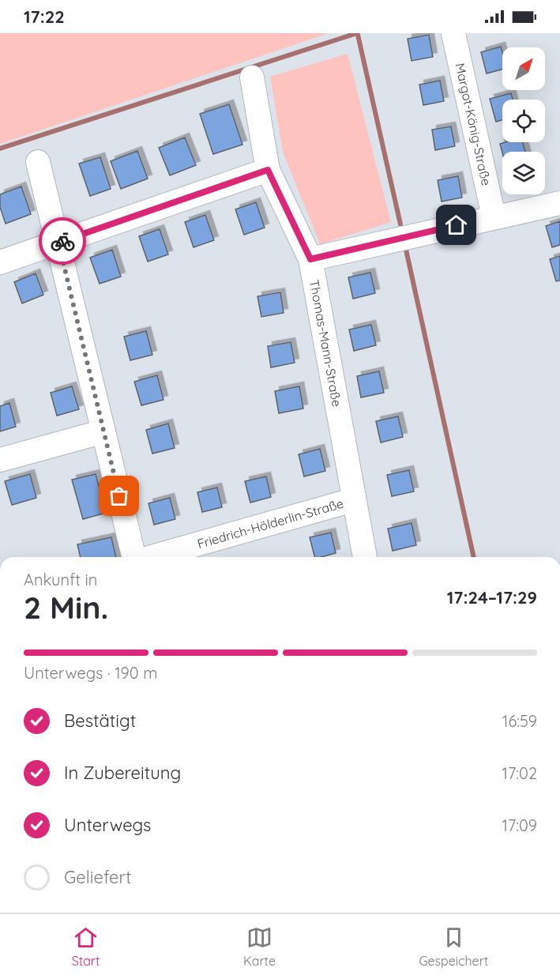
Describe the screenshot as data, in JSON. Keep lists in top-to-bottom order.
{
  "streets": {
    "street": ["Margot-König-Straße", "Thomas-Mann-Straße", "Friedrich-Hölderlin-Straße"]
  },
  "crossings": [
    ["Thomas-Mann-Straße", "Friedrich-Hölderlin-Straße"]
  ],
  "north": "top right",
  "page": {
    "status": "17:22",
    "heading": ["2 Min.", "Ankunft in", "17:24–17:29"],
    "bar": "Unterwegs · 190 m",
    "list": [
      ["Bestätigt", "16:59"],
      ["In Zubereitung", "17:02"],
      ["Unterwegs", "17:09"],
      "Geliefert"
    ],
    "tabs": ["Start", "Karte", "Gespeichert"]
  }
}
